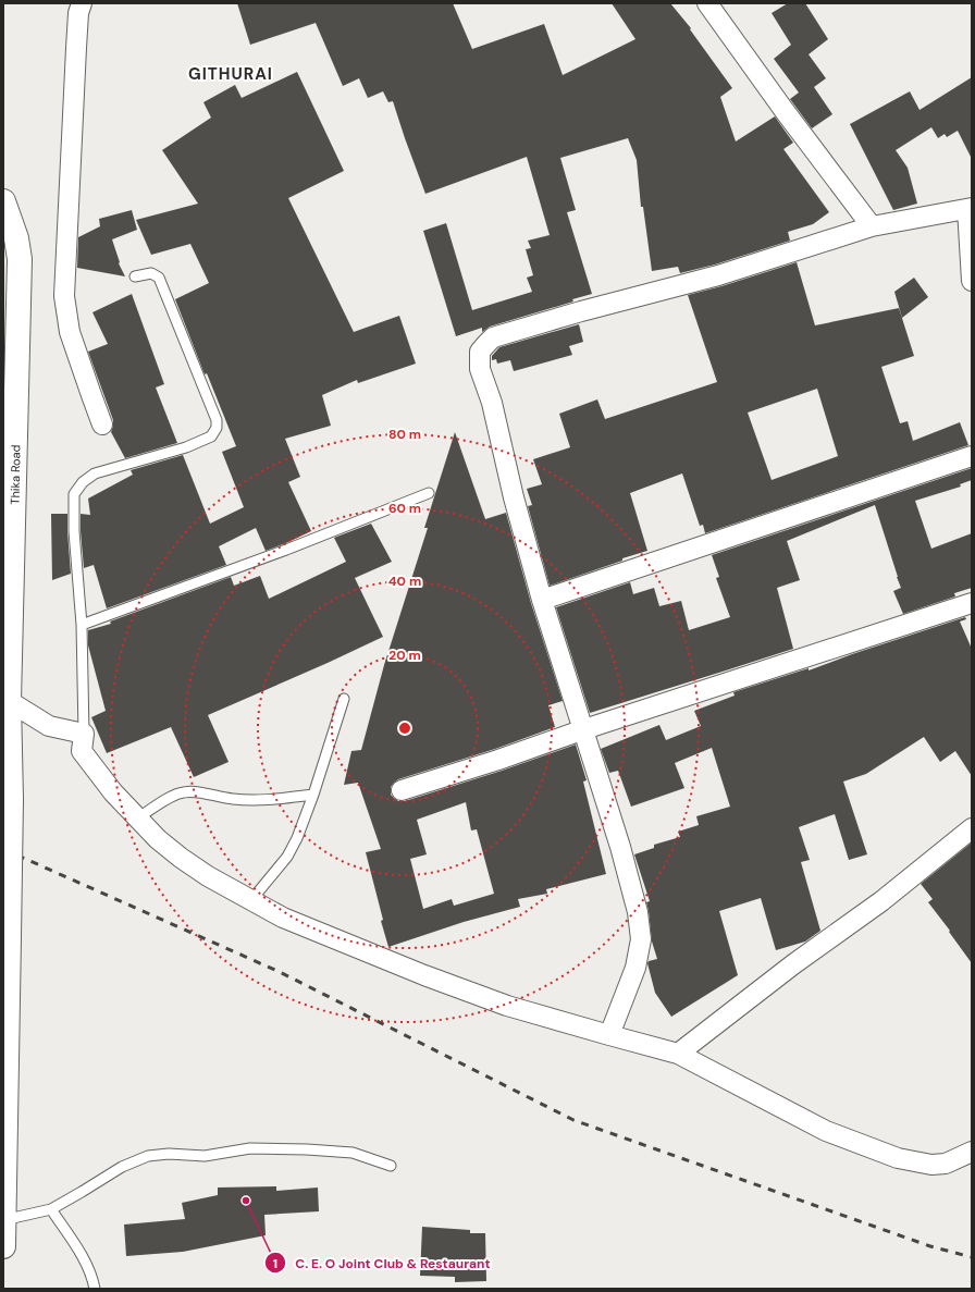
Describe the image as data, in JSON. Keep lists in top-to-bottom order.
{
  "streets": {
    "main road": ["Thika Road"]
  },
  "districts": ["GITHURAI"],
  "places": ["C. E. O Joint Club & Restaurant"],
  "rings": [
    "80 m",
    "60 m",
    "40 m",
    "20 m"
  ]
}
